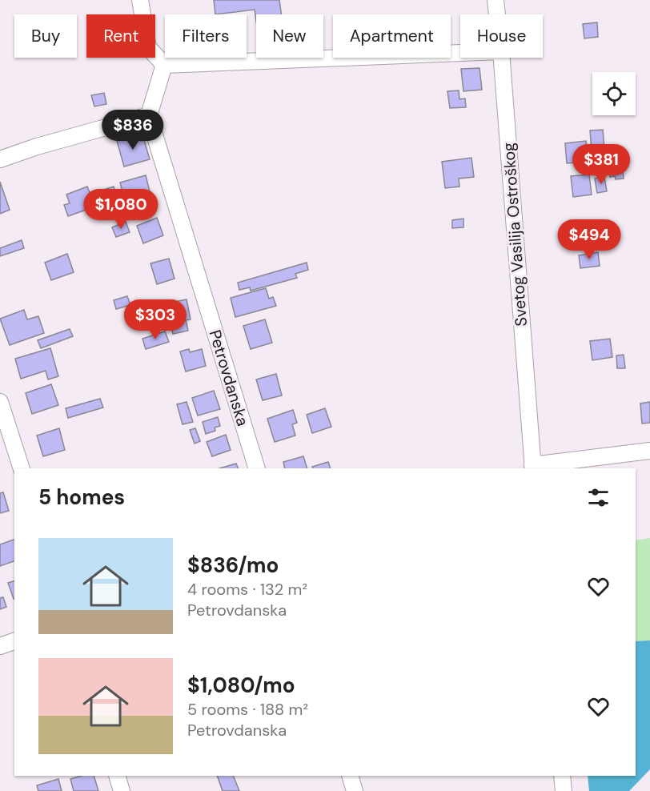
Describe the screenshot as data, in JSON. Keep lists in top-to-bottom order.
{
  "streets": {
    "street": ["Svetog Vasilija Ostroškog", "Petrovdanska"]
  },
  "page": {
    "chip": [
      "Buy",
      "Rent",
      "Filters",
      "New",
      "Apartment",
      "House"
    ],
    "price": [
      "$836",
      "$381",
      "$1,080",
      "$494",
      "$303"
    ],
    "heading": "5 homes",
    "list": [
      {
        "name": "$836/mo",
        "note": "4 rooms · 132 m² · Petrovdanska"
      },
      {
        "name": "$1,080/mo",
        "note": "5 rooms · 188 m² · Petrovdanska"
      }
    ]
  }
}
